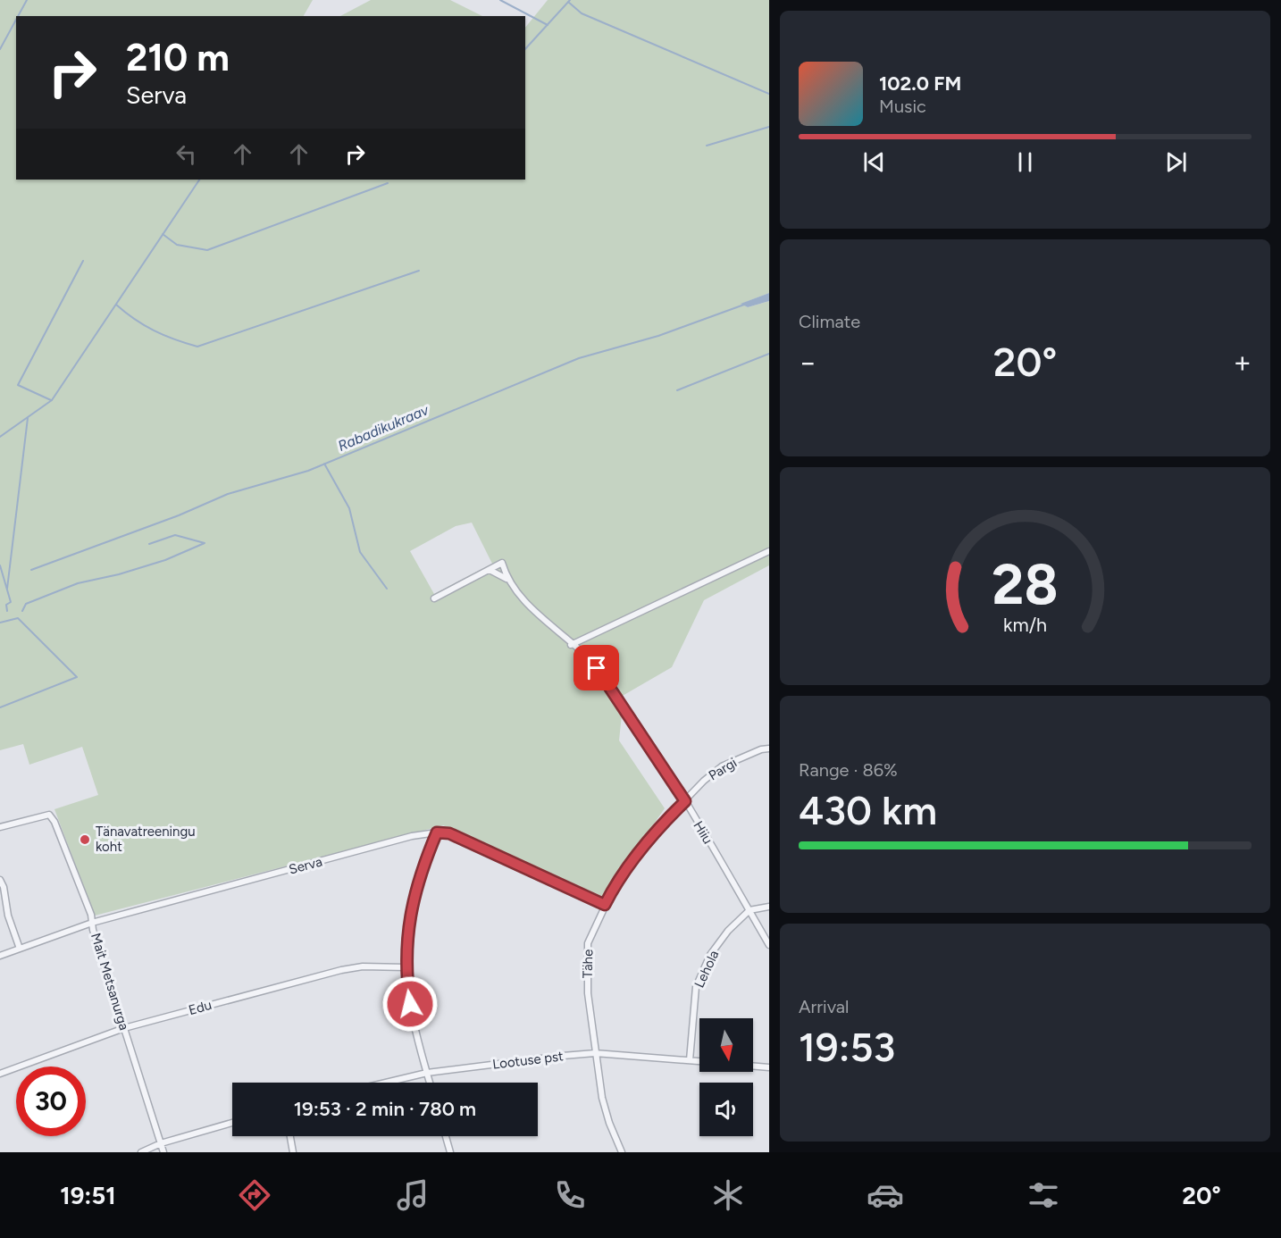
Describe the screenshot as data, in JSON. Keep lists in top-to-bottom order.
{
  "streets": {
    "street": [
      "Pargi",
      "Hiiu",
      "Serva",
      "Tähe",
      "Lehola",
      "Mait Metsanurga",
      "Edu",
      "Lootuse pst"
    ]
  },
  "crossings": [
    ["Pargi", "Hiiu"],
    ["Pargi", "Tähe"],
    ["Hiiu", "Tähe"],
    ["Hiiu", "Lehola"],
    ["Serva", "Tähe"],
    ["Serva", "Mait Metsanurga"],
    ["Tähe", "Lootuse pst"],
    ["Lehola", "Lootuse pst"],
    ["Mait Metsanurga", "Edu"]
  ],
  "water": ["Rabadikukraav"],
  "places": ["Tänavatreeningu koht"],
  "north": "bottom",
  "page": {
    "turn": ["210 m", "Serva"],
    "song": ["102.0 FM", "Music"],
    "tile": [
      "Climate",
      ["Range · 86%", "430 km"],
      ["Arrival", "19:53"]
    ],
    "heat": ["−", "20°", "+"],
    "limit": "30",
    "trip": "19:53 · 2 min · 780 m",
    "tabs": ["19:51", "20°"],
    "gauge": ["28", "km/h"]
  }
}
